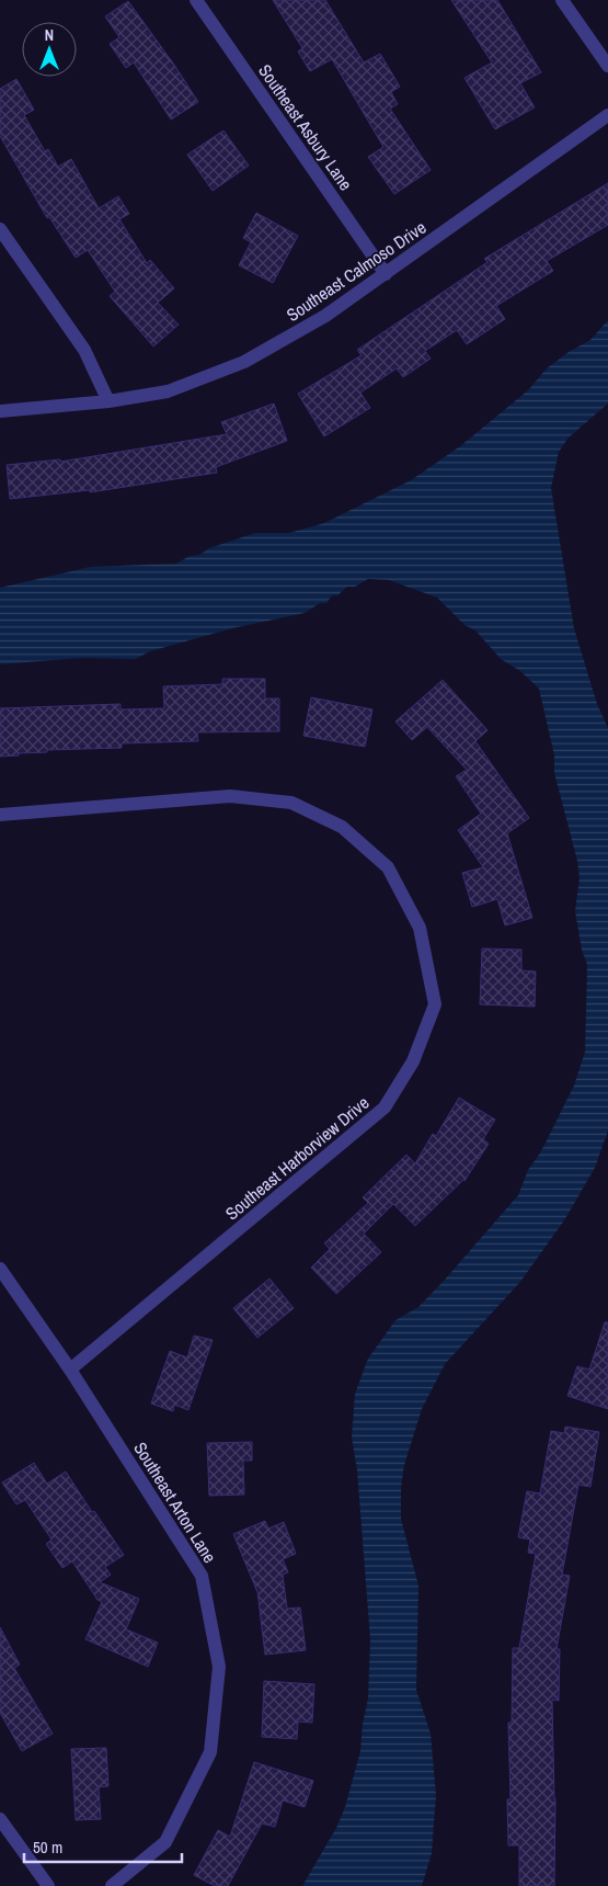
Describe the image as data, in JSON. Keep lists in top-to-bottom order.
{
  "streets": {
    "street": [
      "Southeast Asbury Lane",
      "Southeast Calmoso Drive",
      "Southeast Harborview Drive",
      "Southeast Arton Lane"
    ]
  },
  "crossings": [
    ["Southeast Asbury Lane", "Southeast Calmoso Drive"],
    ["Southeast Harborview Drive", "Southeast Arton Lane"]
  ],
  "scale_bar": "50 m",
  "north": "top"
}
